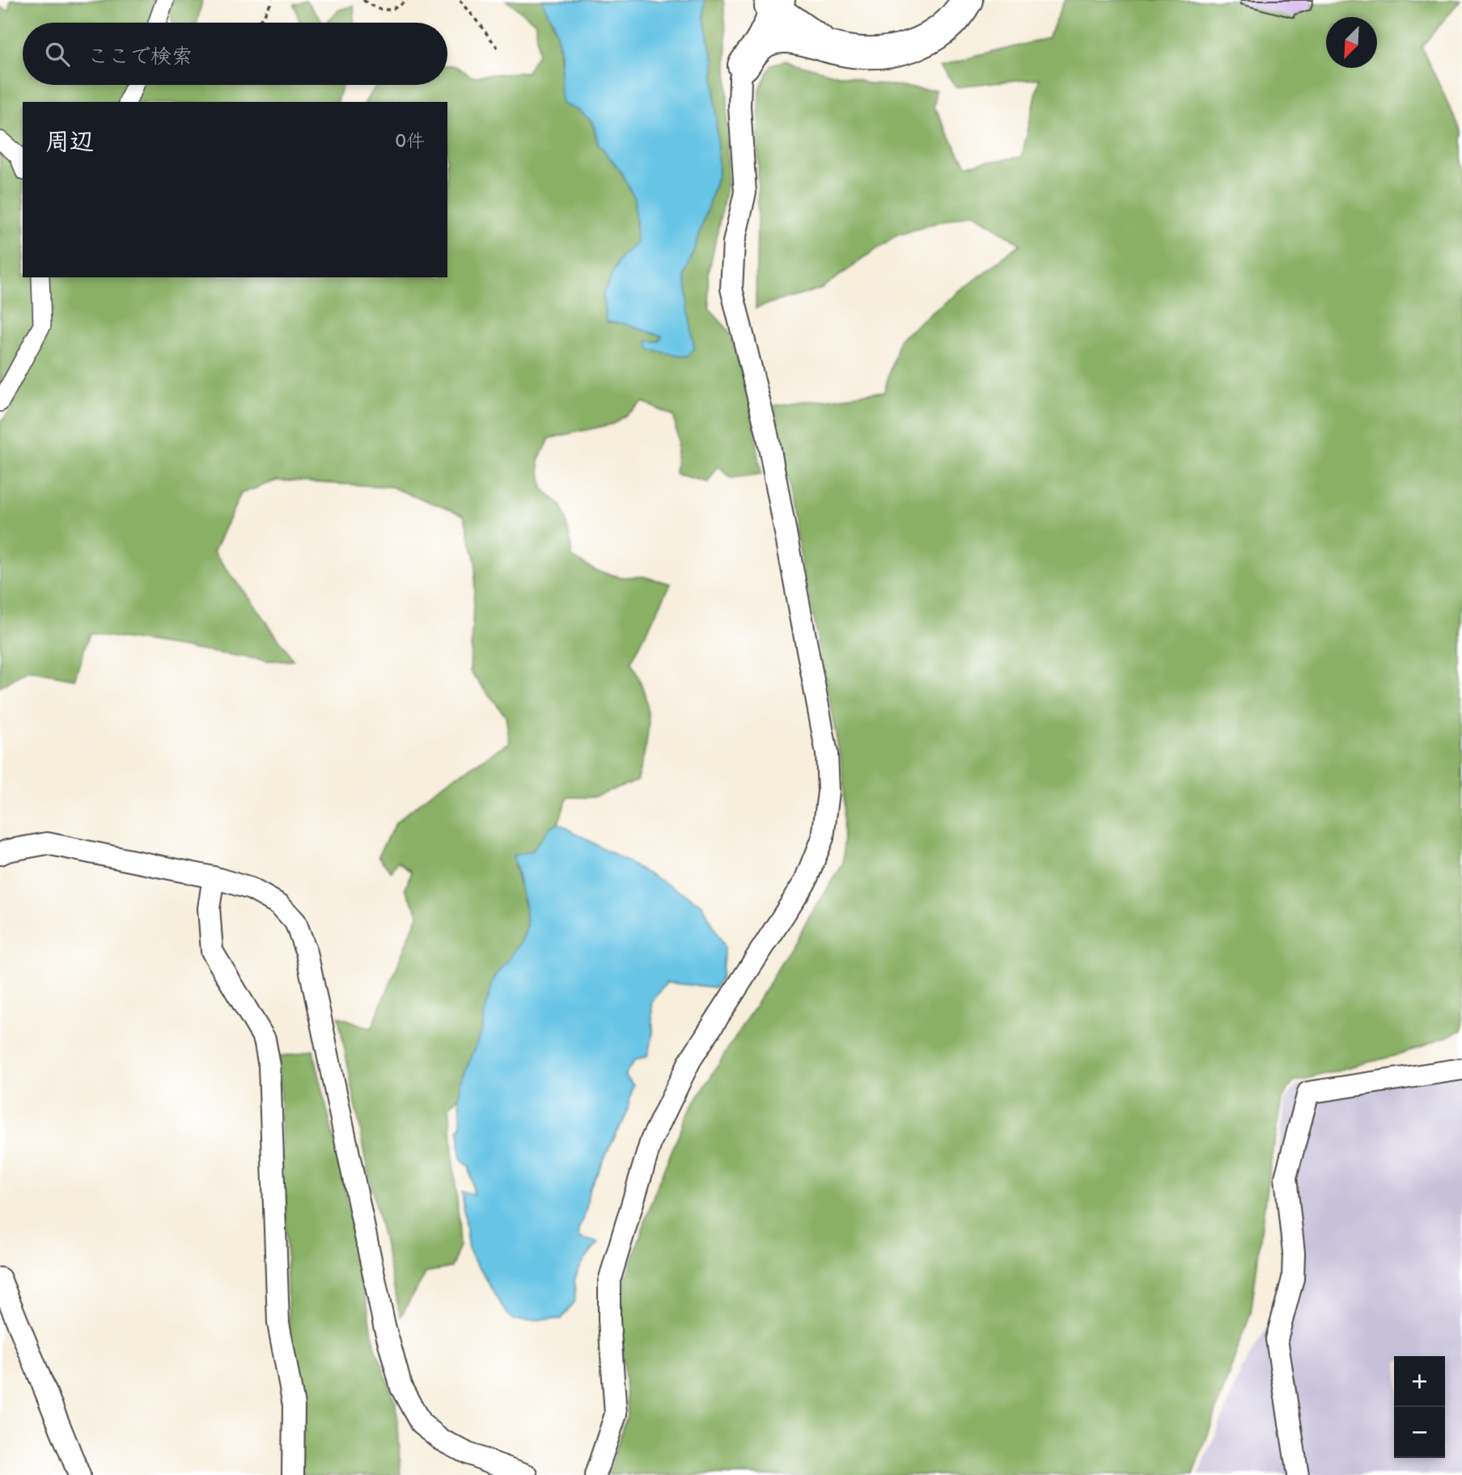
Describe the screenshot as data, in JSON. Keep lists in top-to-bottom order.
{
  "north": "bottom left",
  "page": {
    "search": "ここで検索",
    "heading": ["周辺", "0件"],
    "map_buttons": ["+", "−"]
  }
}
